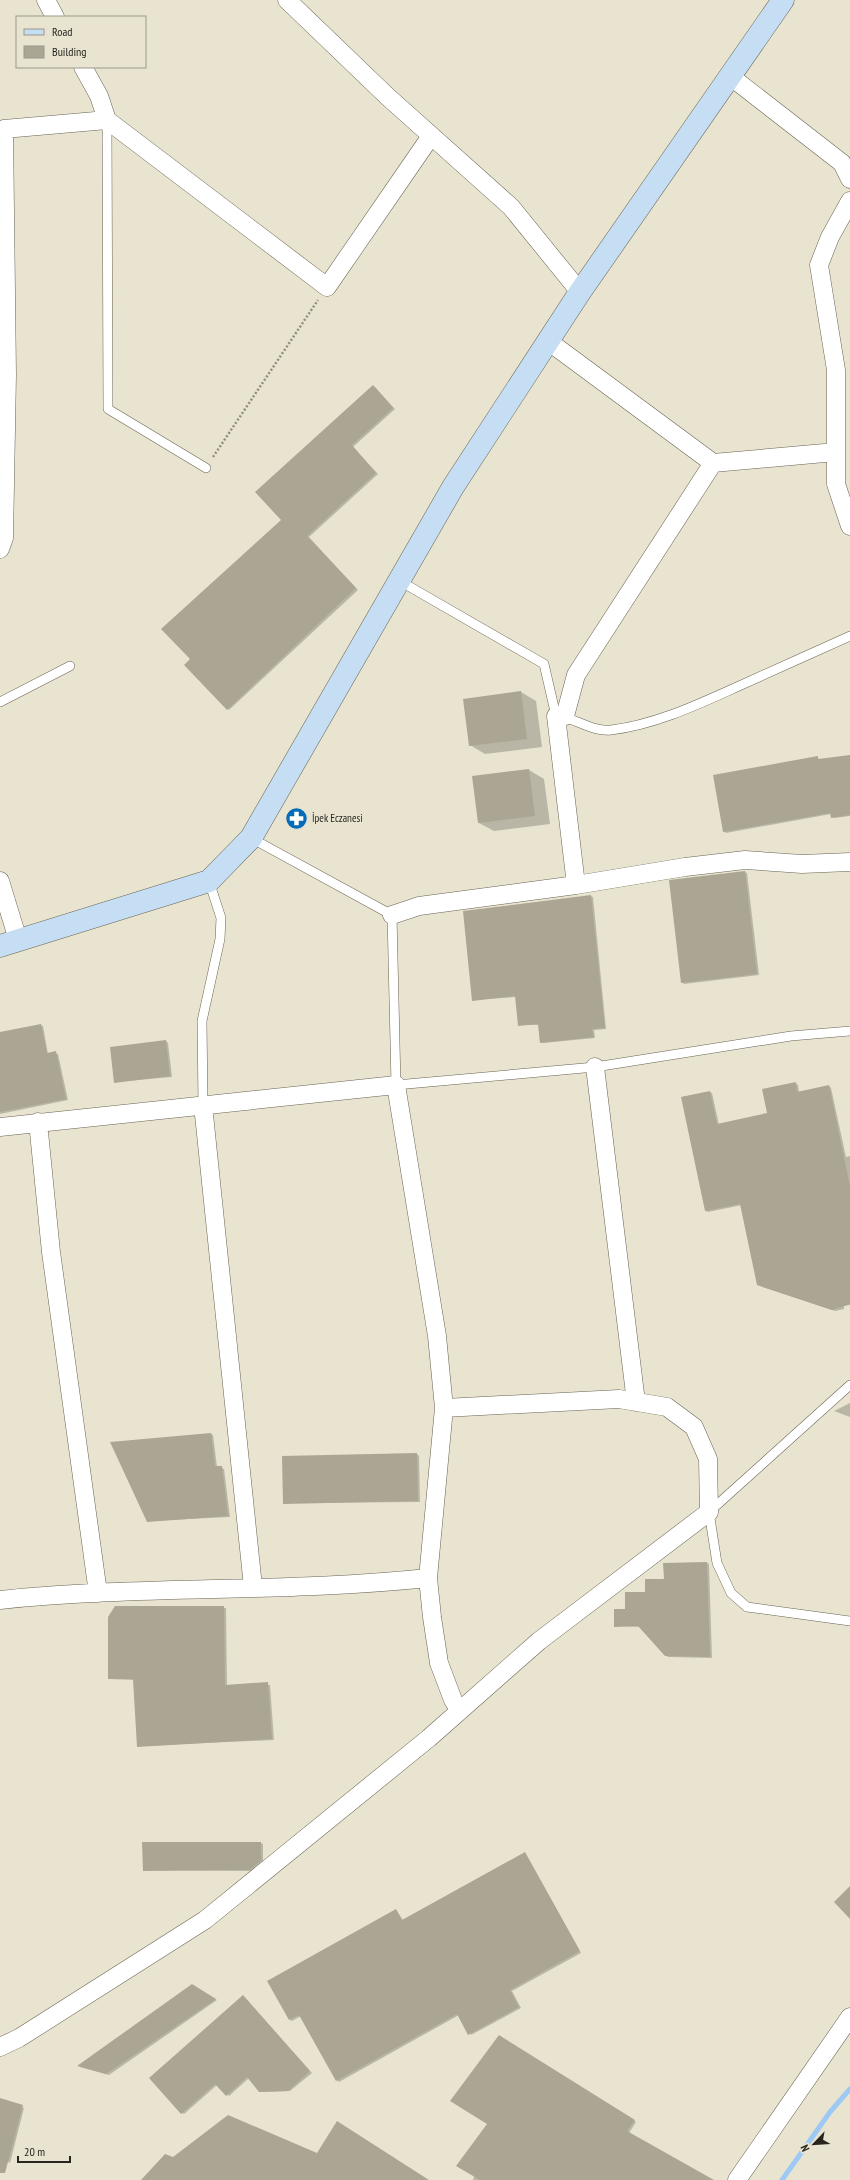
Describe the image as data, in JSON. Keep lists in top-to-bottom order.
{
  "places": {
    "pharmacy": ["İpek Eczanesi"]
  },
  "legend": ["Road", "Building"],
  "scale_bar": "20 m",
  "north": "bottom left"
}
